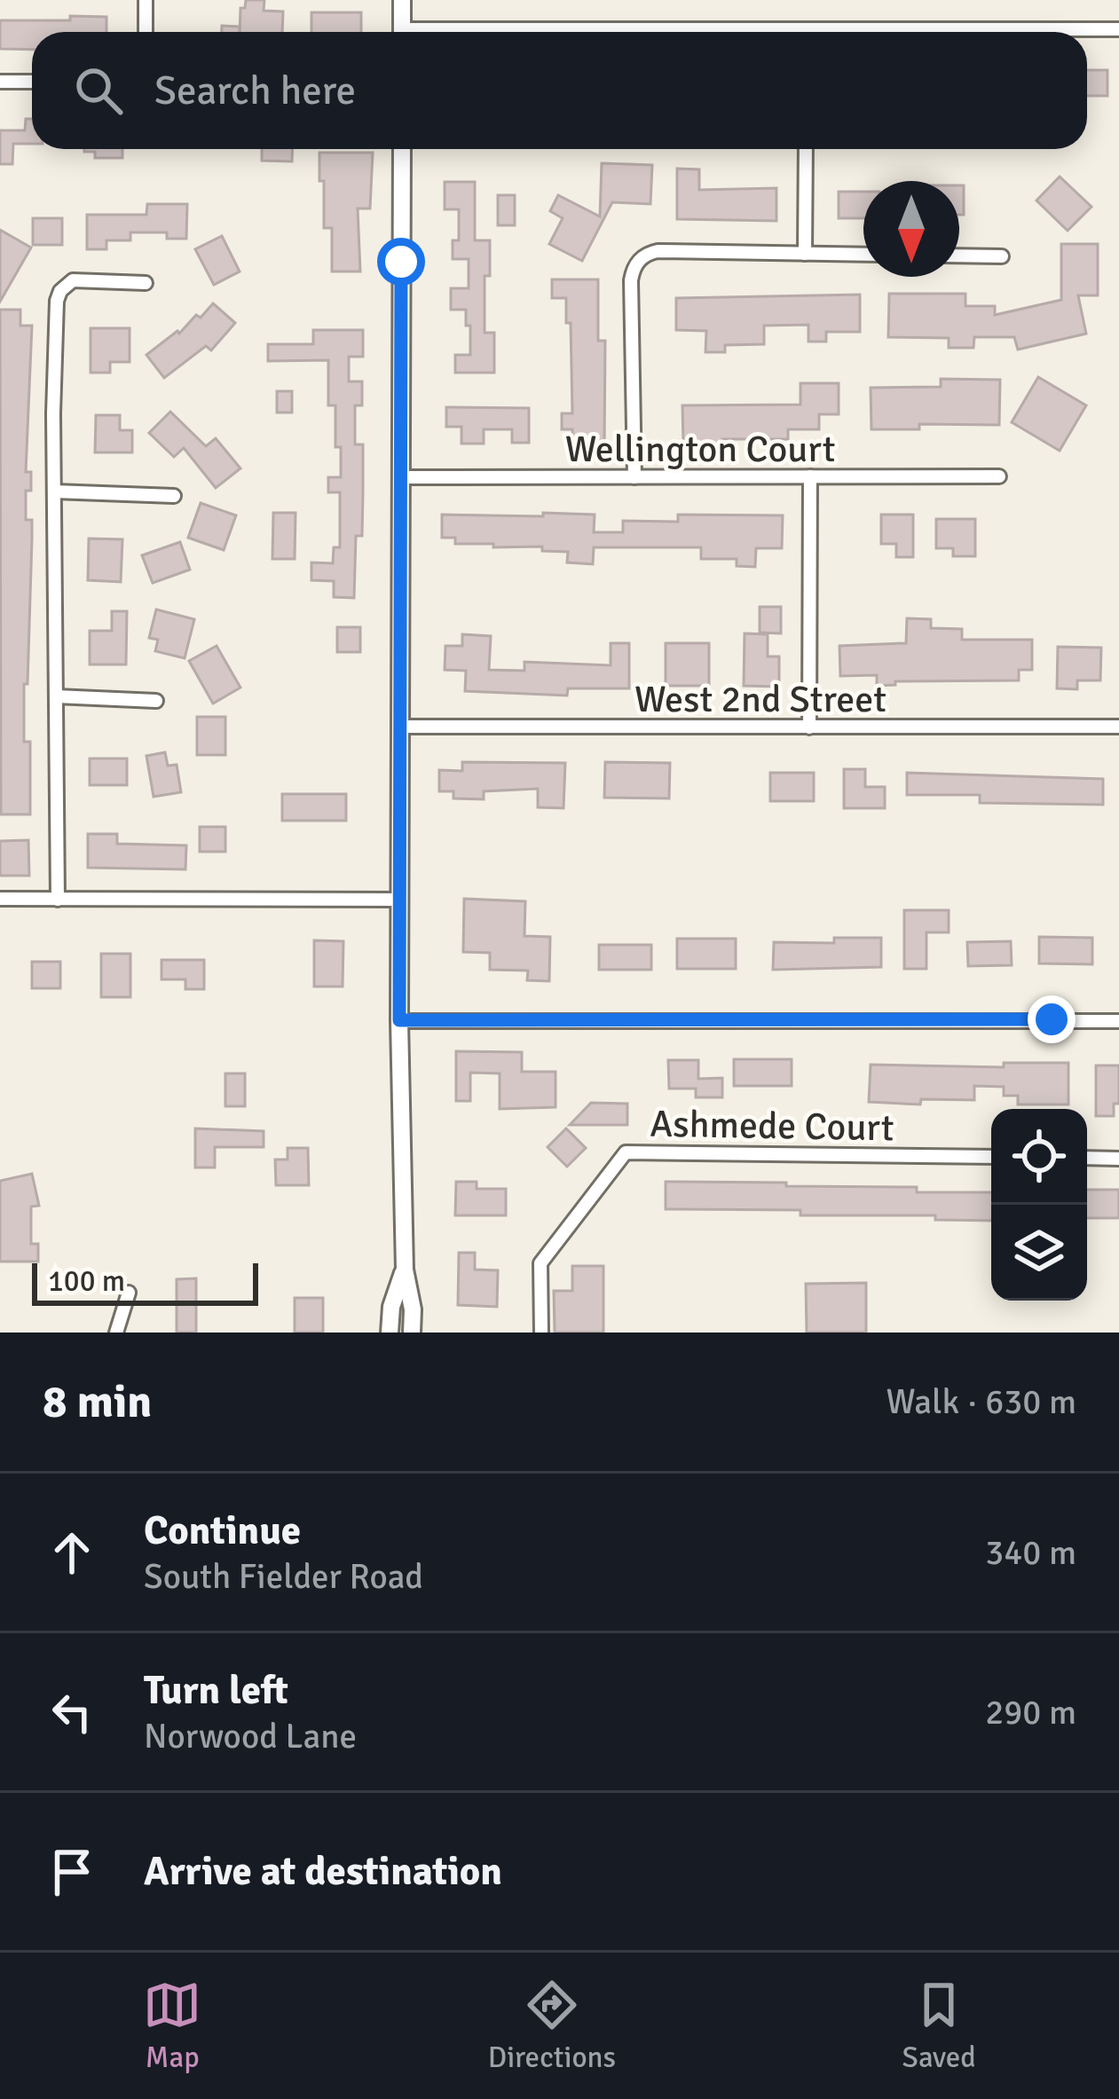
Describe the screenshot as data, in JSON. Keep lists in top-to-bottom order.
{
  "streets": {
    "street": ["Wellington Court", "West 2nd Street", "Ashmede Court"]
  },
  "scale_bar": "100 m",
  "north": "bottom",
  "page": {
    "search": "Search here",
    "scale": "100 m",
    "heading": ["8 min", "Walk · 630 m"],
    "list": [
      ["Continue", "South Fielder Road", "340 m"],
      ["Turn left", "Norwood Lane", "290 m"],
      "Arrive at destination"
    ],
    "nav": ["Map", "Directions", "Saved"]
  }
}
